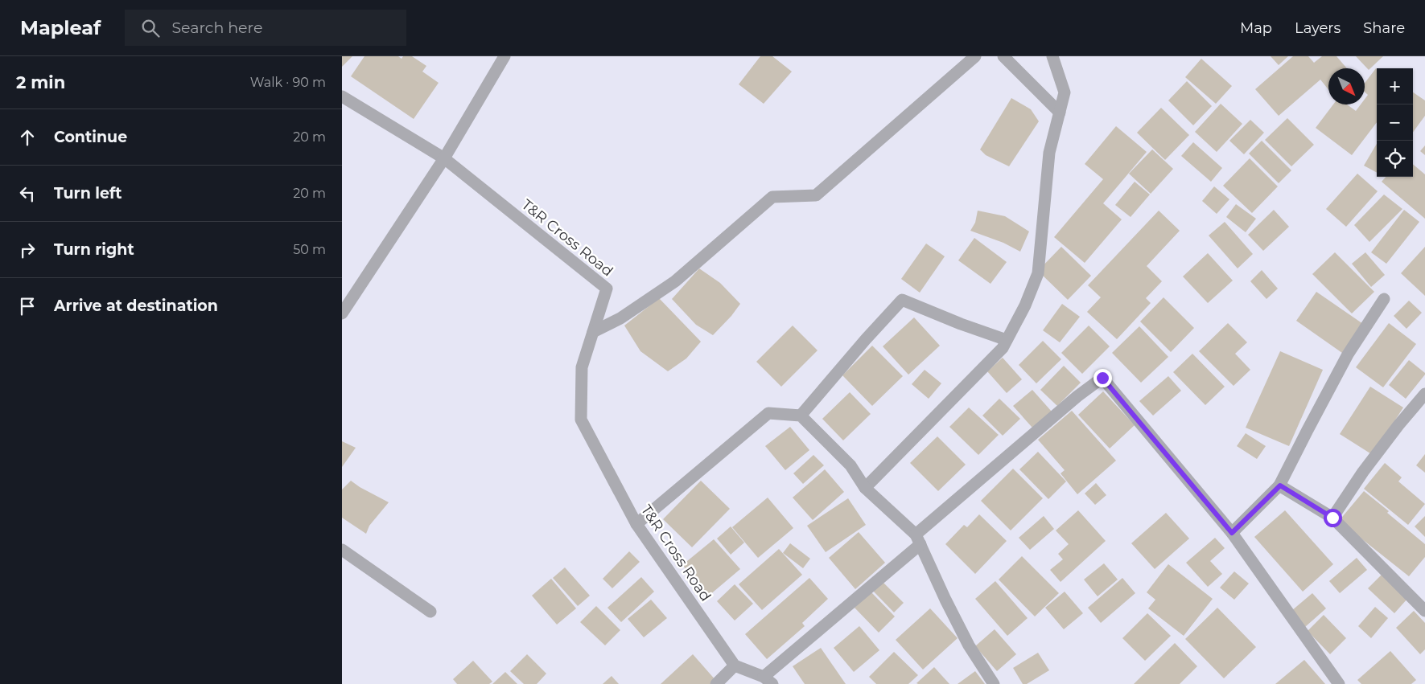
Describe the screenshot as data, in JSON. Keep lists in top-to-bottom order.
{
  "streets": {
    "street": ["T&R Cross Road"]
  },
  "north": "bottom right",
  "page": {
    "header": "Mapleaf",
    "search": "Search here",
    "nav": ["Map", "Layers", "Share"],
    "heading": ["2 min", "Walk · 90 m"],
    "map_buttons": ["+", "−"],
    "list": [
      ["Continue", "20 m"],
      ["Turn left", "20 m"],
      ["Turn right", "50 m"],
      "Arrive at destination"
    ]
  }
}
